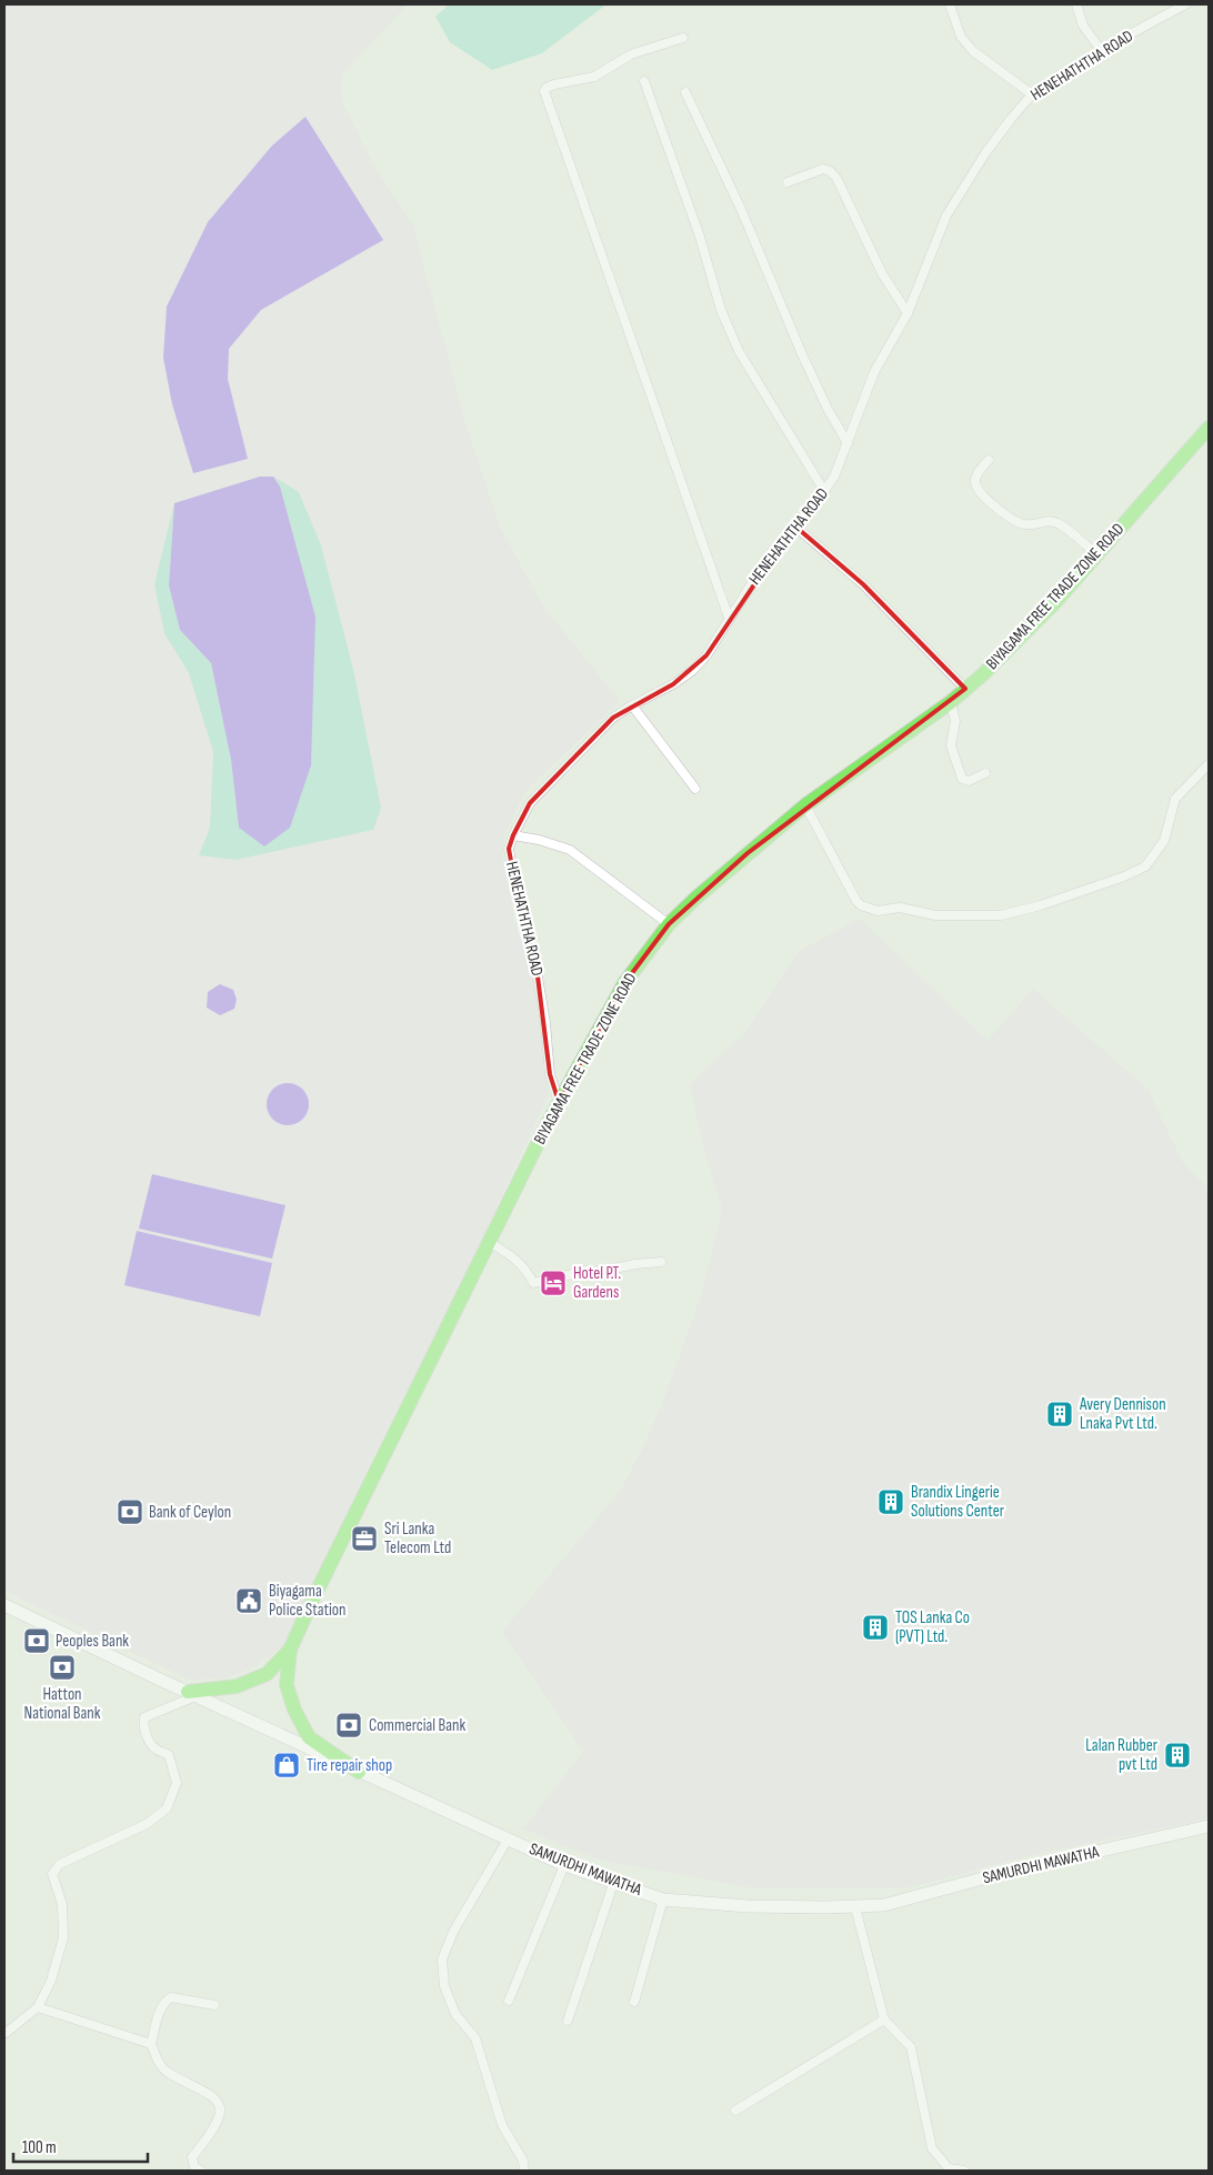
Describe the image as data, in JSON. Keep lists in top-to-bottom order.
{
  "streets": {
    "main road": ["BIYAGAMA FREE TRADE ZONE ROAD", "SAMURDHI MAWATHA"],
    "street": ["HENEHATHTHA ROAD"]
  },
  "crossings": [
    ["HENEHATHTHA ROAD", "BIYAGAMA FREE TRADE ZONE ROAD"],
    ["BIYAGAMA FREE TRADE ZONE ROAD", "SAMURDHI MAWATHA"]
  ],
  "places": {
    "hotel": ["Hotel P.T. Gardens"],
    "building": [
      "Avery Dennison Lnaka Pvt Ltd.",
      "Brandix Lingerie Solutions Center",
      "TOS Lanka Co (PVT) Ltd.",
      "Lalan Rubber pvt Ltd"
    ],
    "bank": [
      "Bank of Ceylon",
      "Peoples Bank",
      "Hatton National Bank",
      "Commercial Bank"
    ],
    "office": ["Sri Lanka Telecom Ltd"],
    "public building": ["Biyagama Police Station"],
    "shop": ["Tire repair shop"]
  },
  "scale_bar": "100 m"
}
